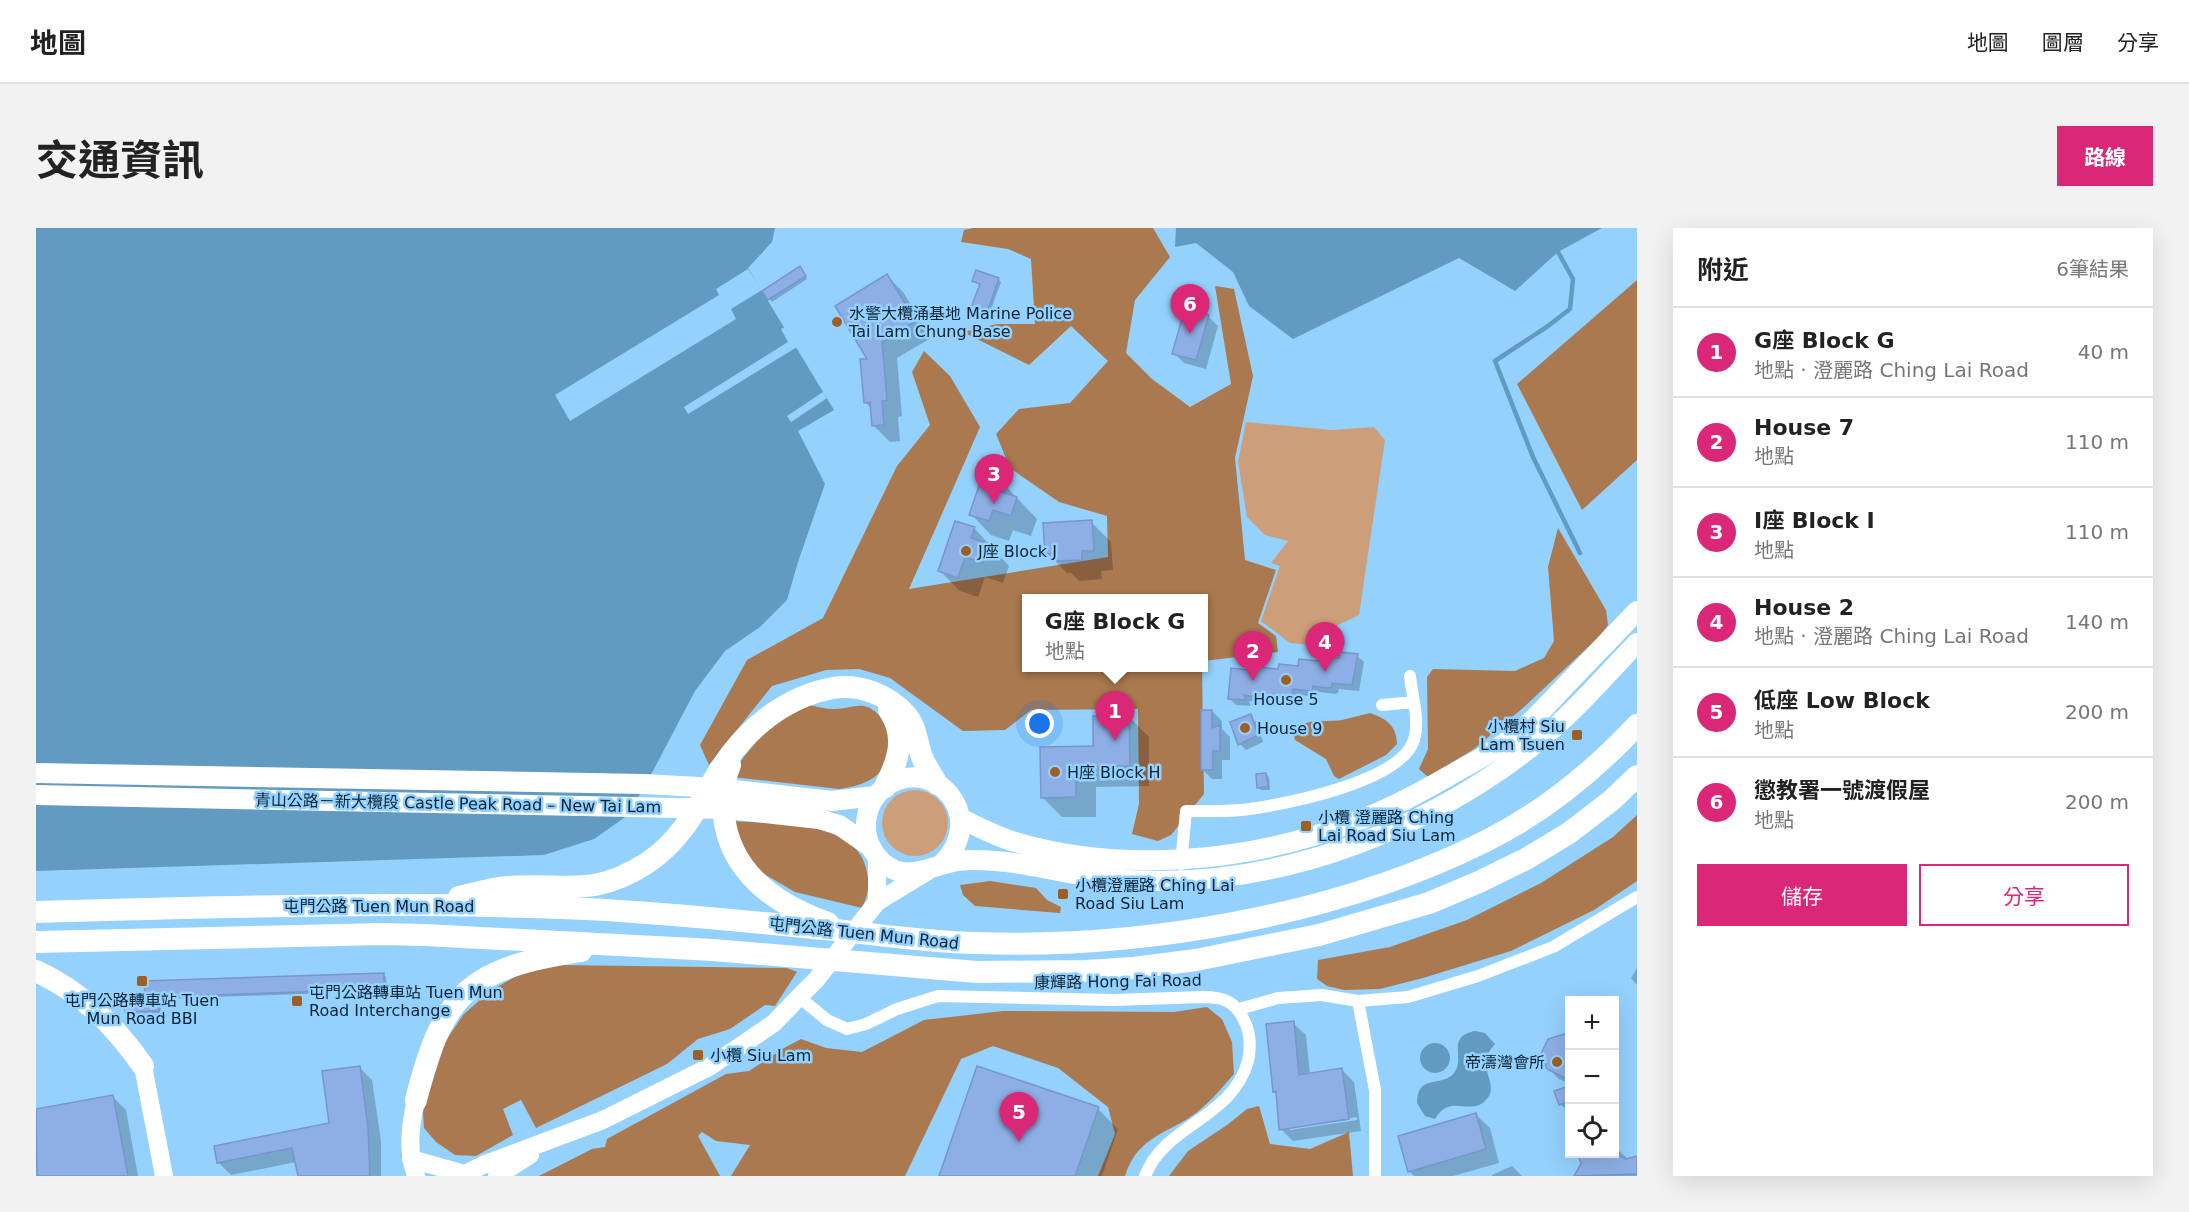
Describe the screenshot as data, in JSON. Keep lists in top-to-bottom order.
{
  "streets": {
    "highway": ["屯門公路 Tuen Mun Road"],
    "main road": ["青山公路－新大欖段 Castle Peak Road – New Tai Lam"],
    "street": ["康輝路 Hong Fai Road"]
  },
  "places": {
    "other": [
      "水警大欖涌基地 Marine Police Tai Lam Chung Base",
      "J座 Block J",
      "House 5",
      "House 9",
      "H座 Block H",
      "帝濤灣會所"
    ],
    "transit": [
      "小欖村 Siu Lam Tsuen",
      "小欖 澄麗路 Ching Lai Road Siu Lam",
      "小欖澄麗路 Ching Lai Road Siu Lam",
      "屯門公路轉車站 Tuen Mun Road BBI",
      "屯門公路轉車站 Tuen Mun Road Interchange",
      "小欖 Siu Lam"
    ]
  },
  "page": {
    "header": "地圖",
    "nav": ["地圖", "圖層", "分享"],
    "title": "交通資訊",
    "buttons": [
      "路線",
      ["儲存", "分享"]
    ],
    "heading": ["附近", "6筆結果"],
    "pins": [
      "6",
      "3",
      "4",
      "2",
      "1",
      "5"
    ],
    "list": [
      {
        "mark": "1",
        "name": "G座 Block G",
        "note": "地點 · 澄麗路 Ching Lai Road",
        "value": "40 m"
      },
      {
        "mark": "2",
        "name": "House 7",
        "note": "地點",
        "value": "110 m"
      },
      {
        "mark": "3",
        "name": "I座 Block I",
        "note": "地點",
        "value": "110 m"
      },
      {
        "mark": "4",
        "name": "House 2",
        "note": "地點 · 澄麗路 Ching Lai Road",
        "value": "140 m"
      },
      {
        "mark": "5",
        "name": "低座 Low Block",
        "note": "地點",
        "value": "200 m"
      },
      {
        "mark": "6",
        "name": "懲教署一號渡假屋",
        "note": "地點",
        "value": "200 m"
      }
    ],
    "popup": ["G座 Block G", "地點"],
    "map_buttons": ["+", "−"]
  }
}
